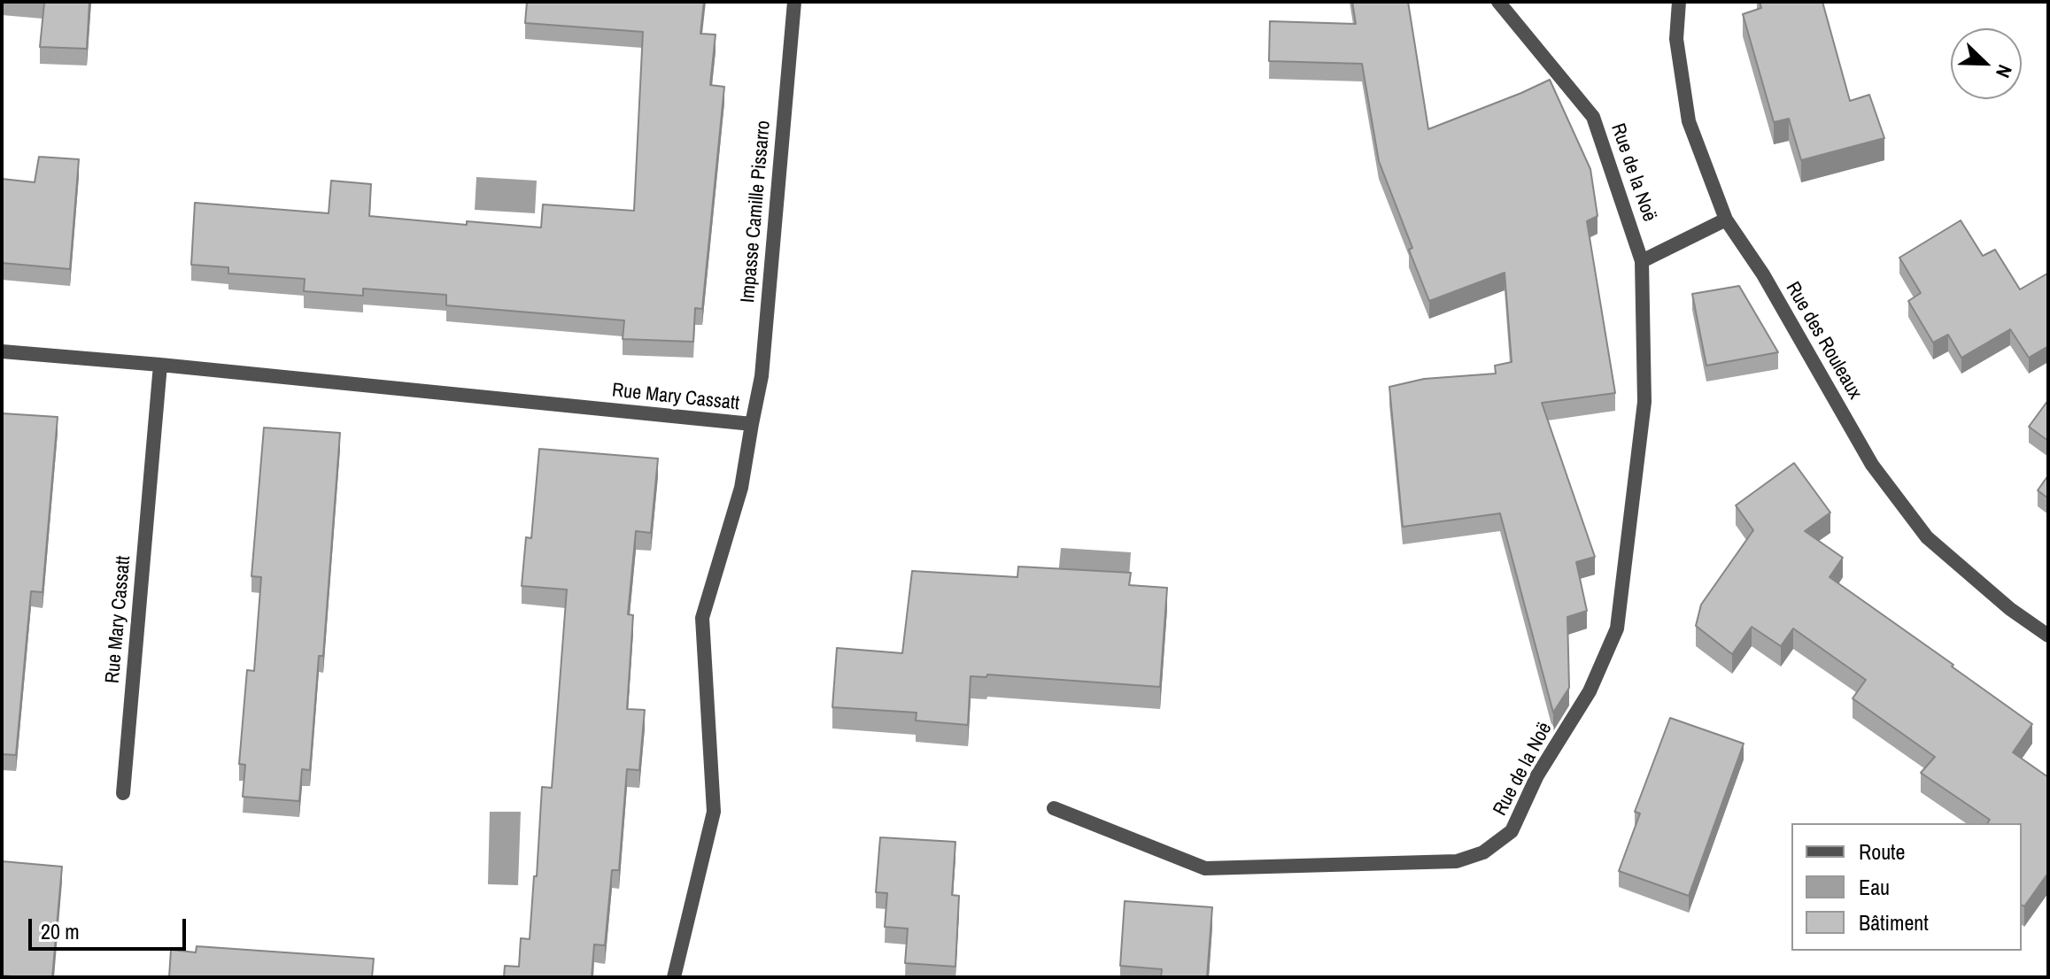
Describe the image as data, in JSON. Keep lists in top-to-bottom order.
{
  "streets": {
    "street": [
      "Rue de la Noë",
      "Impasse Camille Pissarro",
      "Rue des Rouleaux",
      "Rue Mary Cassatt"
    ]
  },
  "crossings": [
    ["Impasse Camille Pissarro", "Rue Mary Cassatt"]
  ],
  "legend": ["Route", "Eau", "Bâtiment"],
  "scale_bar": "20 m",
  "north": "bottom right"
}
